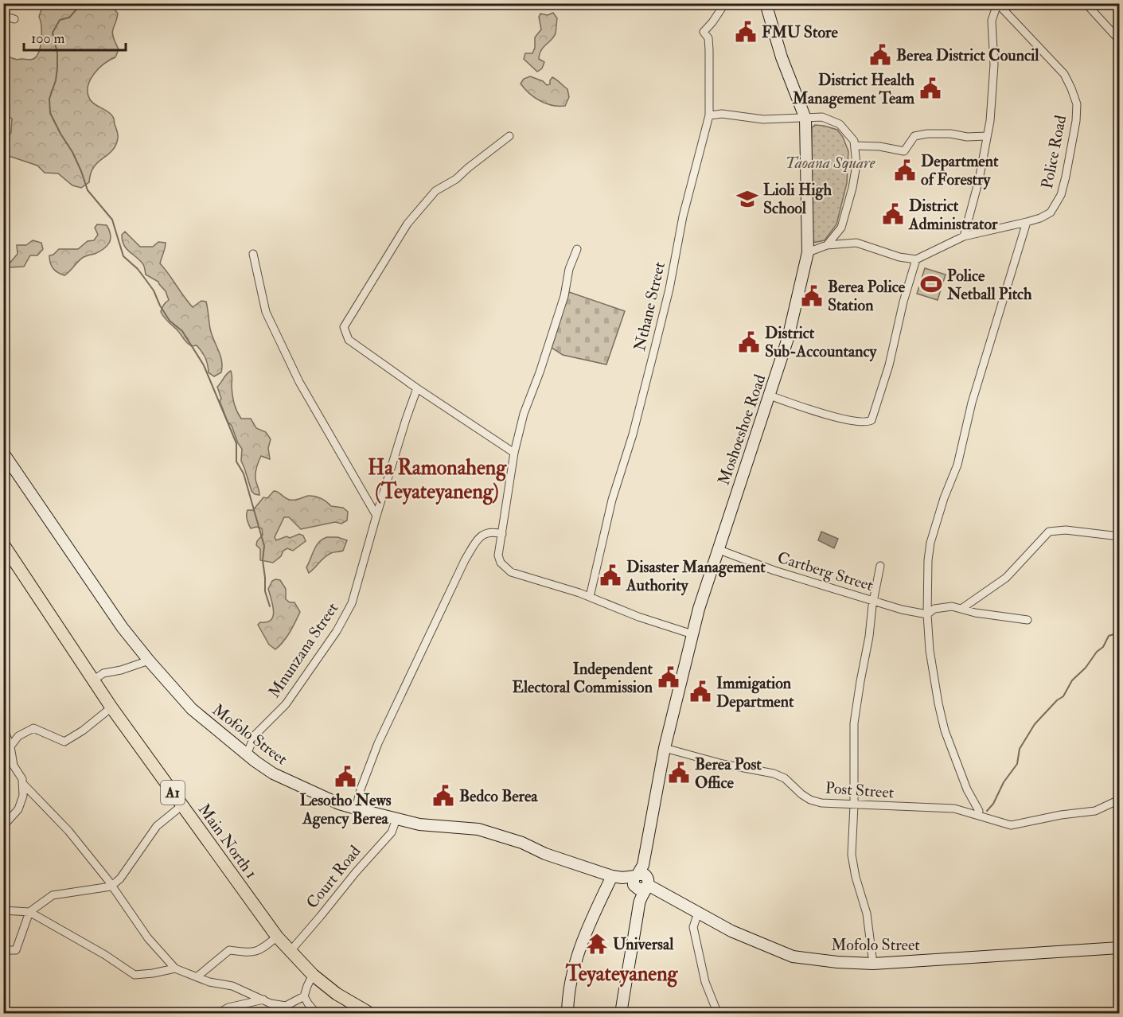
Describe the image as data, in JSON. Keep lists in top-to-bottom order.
{
  "streets": {
    "main road": [
      "Moshoeshoe Road",
      "Mofolo Street",
      "A1",
      "Main North 1"
    ],
    "street": [
      "Police Road",
      "Nthane Street",
      "Cartberg Street",
      "Mnunzana Street",
      "Post Street",
      "Court Road"
    ]
  },
  "crossings": [
    ["Moshoeshoe Road", "Cartberg Street"],
    ["Moshoeshoe Road", "Mofolo Street"],
    ["Moshoeshoe Road", "Post Street"],
    ["Mnunzana Street", "Mofolo Street"],
    ["Mofolo Street", "Court Road"],
    ["Main North 1", "Court Road"]
  ],
  "districts": ["Ha Ramonaheng (Teyateyaneng)", "Teyateyaneng"],
  "parks": ["Taoana Square"],
  "places": {
    "public building": [
      "FMU Store",
      "Berea District Council",
      "District Health Management Team",
      "Department of Forestry",
      "District Administrator",
      "Berea Police Station",
      "District Sub-Accountancy",
      "Disaster Management Authority",
      "Independent Electoral Commission",
      "Immigation Department",
      "Berea Post Office",
      "Lesotho News Agency Berea",
      "Bedco Berea"
    ],
    "school or university": ["Lioli High School"],
    "sports": ["Police Netball Pitch"],
    "temple": ["Universal"]
  },
  "scale_bar": "100 m"
}
